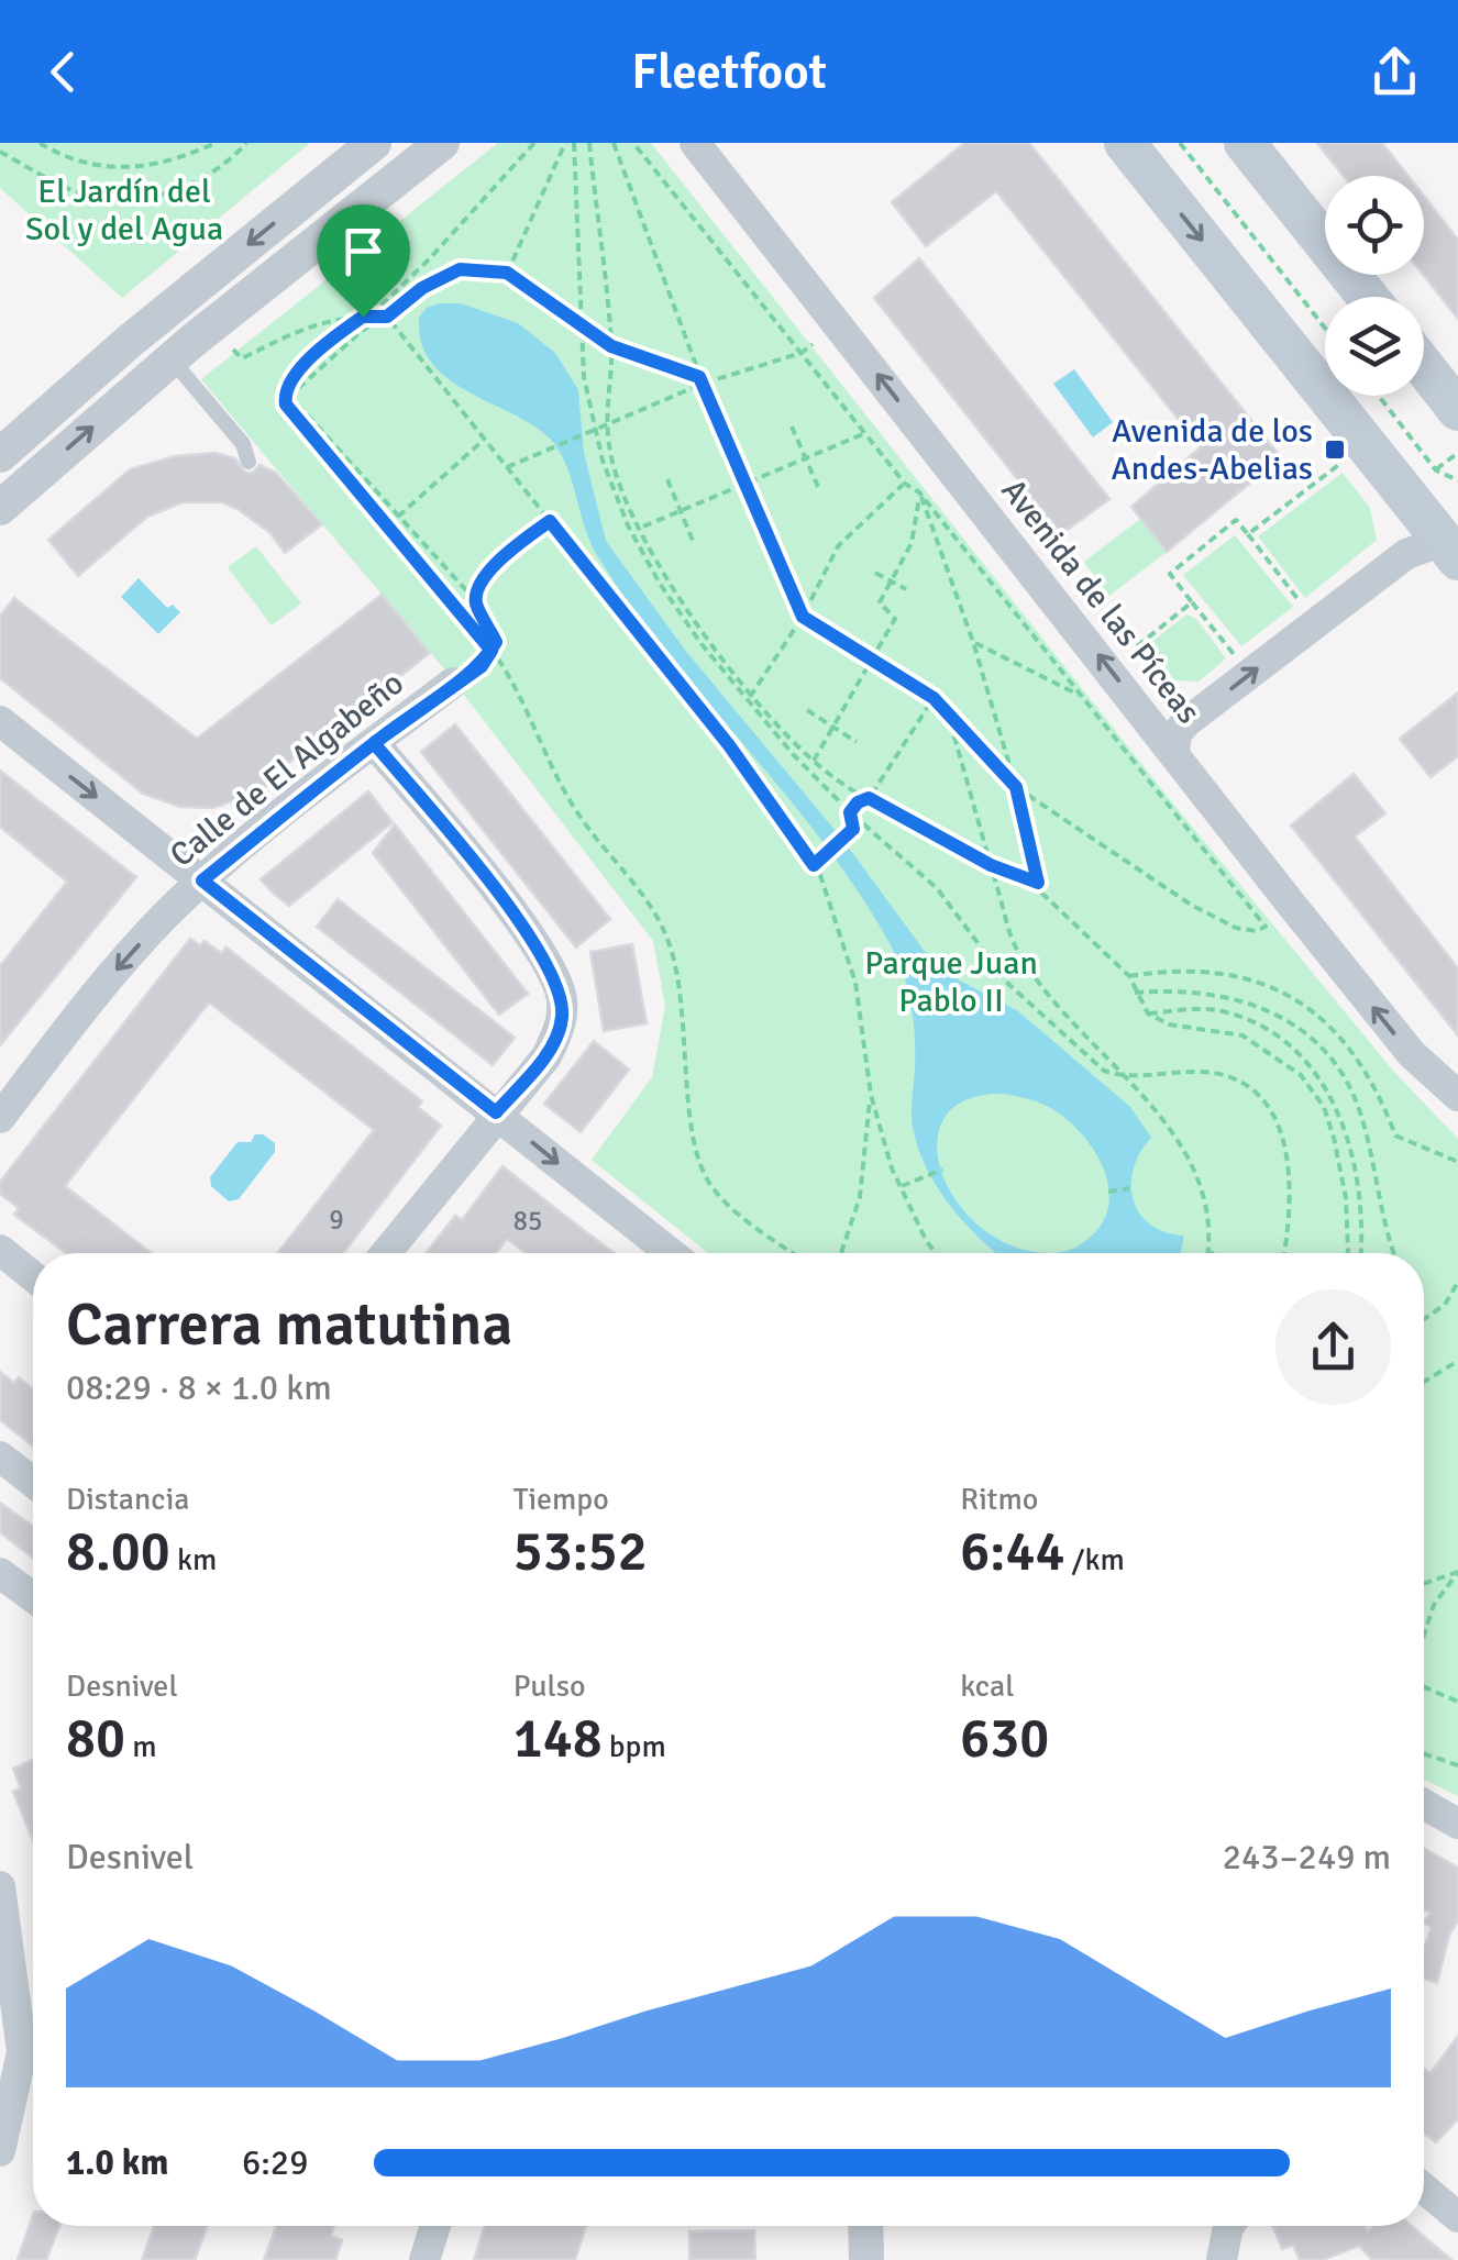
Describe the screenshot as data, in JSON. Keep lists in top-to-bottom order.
{
  "streets": {
    "street": ["Avenida de las Píceas", "Calle de El Algabeño"]
  },
  "one_way": ["Avenida de las Píceas", "Calle de El Algabeño"],
  "parks": ["El Jardín del Sol y del Agua", "Parque Juan Pablo II"],
  "places": {
    "transit": ["Avenida de los Andes-Abelias"]
  },
  "house_numbers": ["9", "85"],
  "page": {
    "header": "Fleetfoot",
    "heading": ["Carrera matutina", "08:29 · 8 × 1.0 km"],
    "stats": [
      ["Distancia", "8.00 km"],
      ["Tiempo", "53:52"],
      ["Ritmo", "6:44 /km"],
      ["Desnivel", "80 m"],
      ["Pulso", "148 bpm"],
      ["kcal", "630"]
    ],
    "chart": ["Desnivel", "243–249 m"],
    "list": [
      {
        "name": "1.0 km",
        "note": "6:29"
      }
    ]
  }
}
